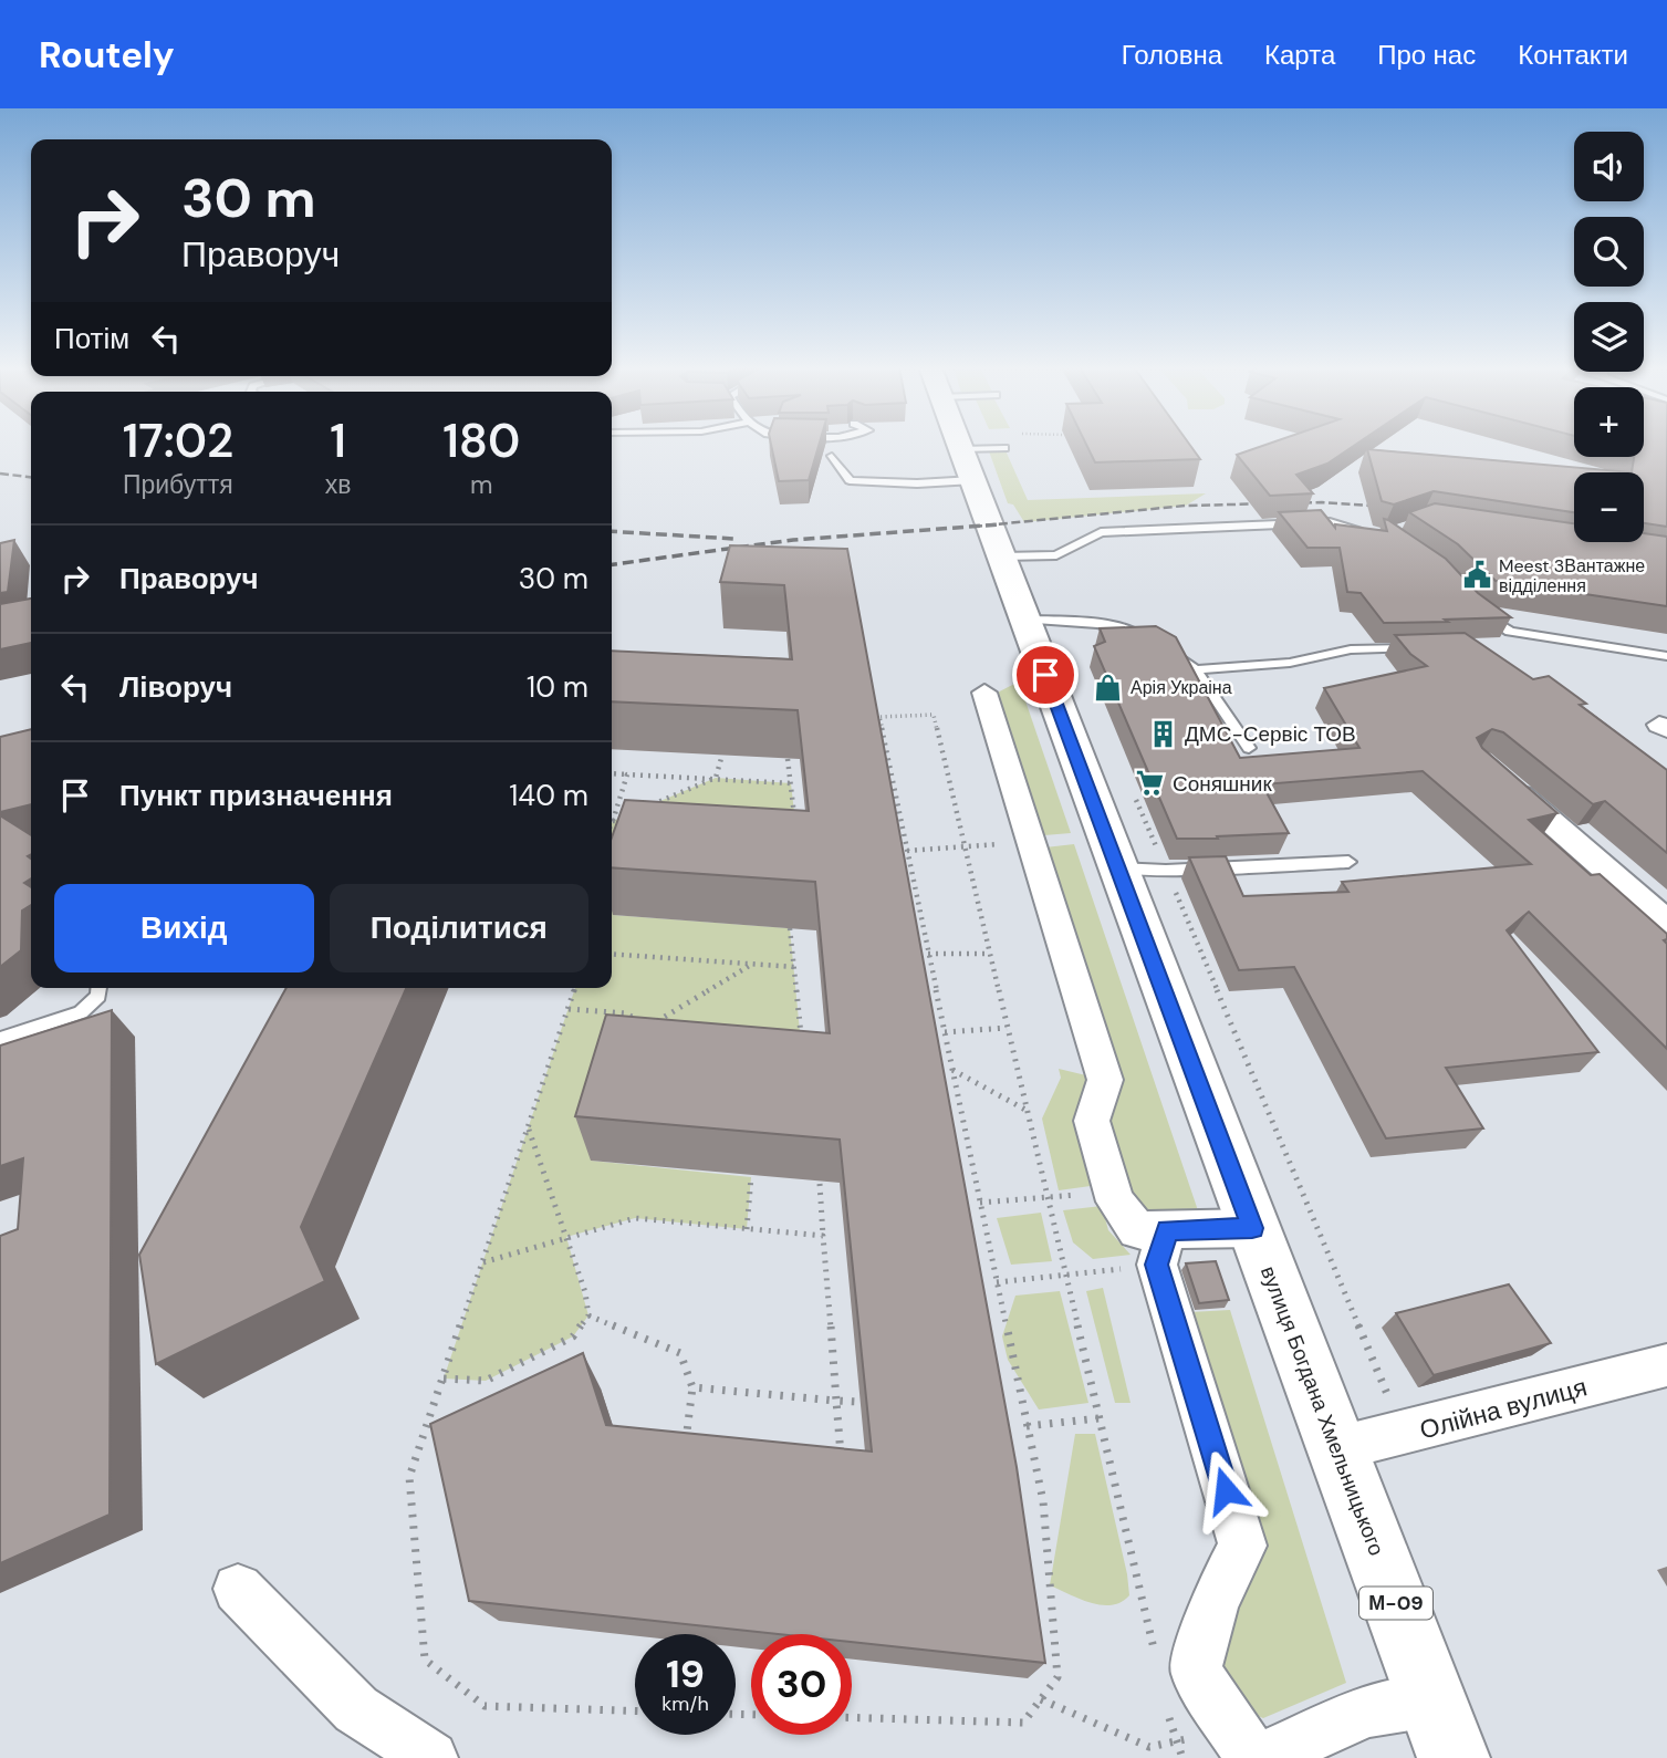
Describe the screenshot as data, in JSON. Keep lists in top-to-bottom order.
{
  "streets": {
    "main road": ["вулиця Богдана Хмельницького", "М-09"],
    "street": ["Олійна вулиця"]
  },
  "crossings": [
    ["Олійна вулиця", "вулиця Богдана Хмельницького"]
  ],
  "places": {
    "public building": ["Meest 3Вантажне відділення"],
    "shop": ["Арія Украіна"],
    "building": ["ДМС-Сервіс ТОВ"],
    "supermarket": ["Соняшник"]
  },
  "page": {
    "header": "Routely",
    "nav": [
      "Головна",
      "Карта",
      "Про нас",
      "Контакти"
    ],
    "map_buttons": ["+", "−"],
    "turn": ["30 m", "Праворуч"],
    "then": "Потім",
    "eta": [
      "17:02",
      "Прибуття",
      "1",
      "хв",
      "180",
      "m"
    ],
    "list": [
      {
        "name": "Праворуч",
        "value": "30 m"
      },
      {
        "name": "Ліворуч",
        "value": "10 m"
      },
      {
        "name": "Пункт призначення",
        "value": "140 m"
      }
    ],
    "buttons": ["Вихід", "Поділитися"],
    "speed": "19 km/h",
    "limit": "30"
  }
}
